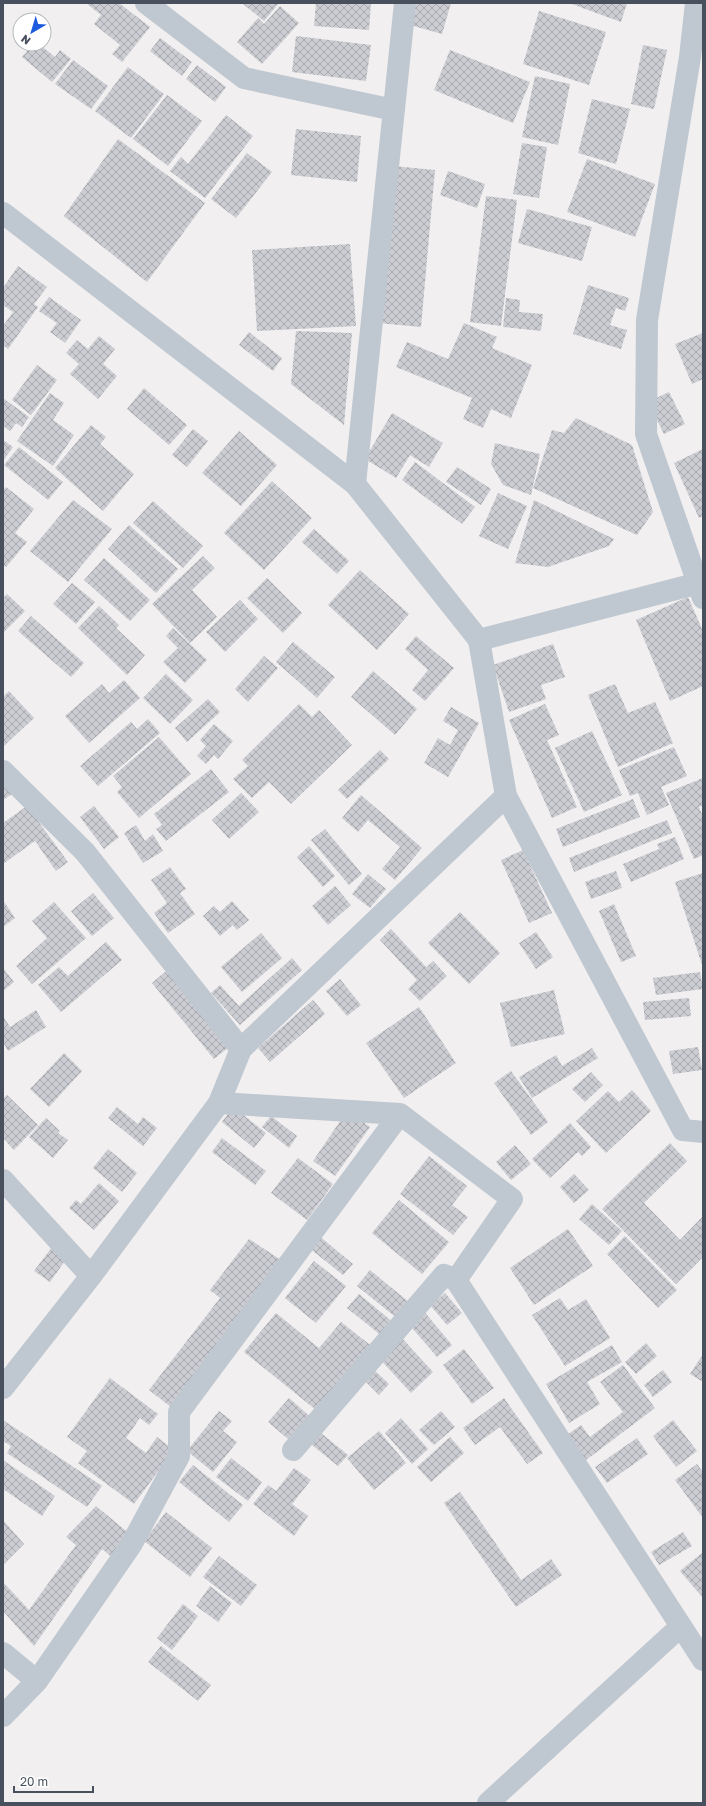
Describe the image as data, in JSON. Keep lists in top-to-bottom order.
{
  "scale_bar": "20 m",
  "north": "bottom left"
}
